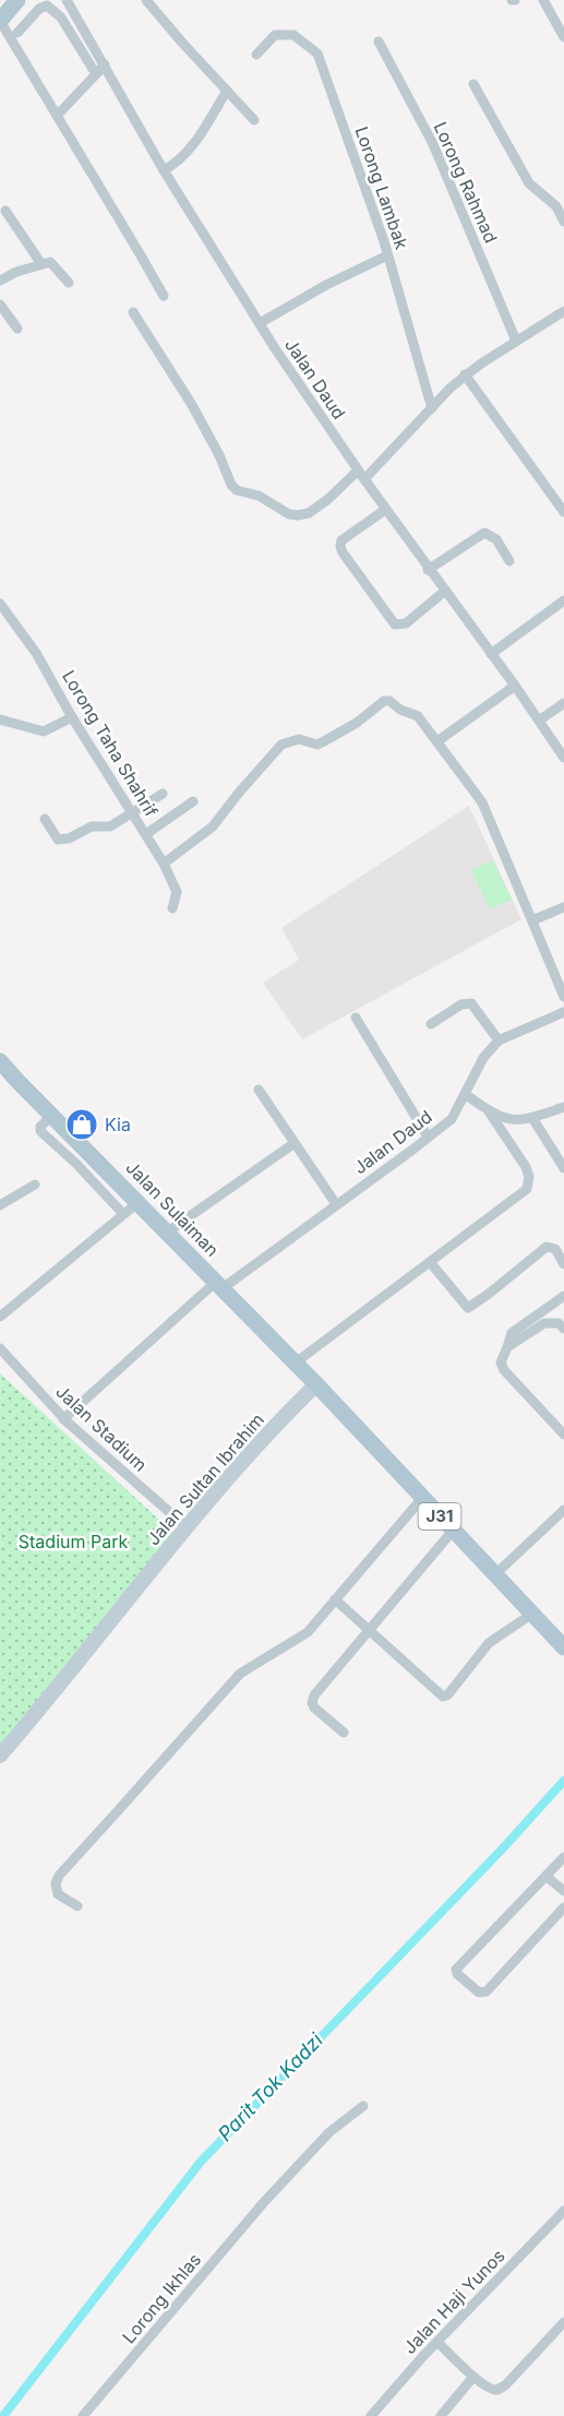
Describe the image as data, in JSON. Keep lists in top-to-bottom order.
{
  "streets": {
    "main road": ["Jalan Sulaiman", "J31"],
    "street": [
      "Lorong Rahmad",
      "Lorong Lambak",
      "Jalan Daud",
      "Lorong Taha Shahrif",
      "Jalan Stadium",
      "Jalan Sultan Ibrahim",
      "Lorong Ikhlas",
      "Jalan Haji Yunos"
    ]
  },
  "crossings": [
    ["Jalan Daud", "Jalan Sulaiman"],
    ["Jalan Daud", "Jalan Stadium"],
    ["Jalan Sulaiman", "Jalan Sultan Ibrahim"],
    ["Jalan Sulaiman", "J31"],
    ["Jalan Stadium", "Jalan Sultan Ibrahim"],
    ["Jalan Sultan Ibrahim", "J31"]
  ],
  "water": ["Parit Tok Kadzi"],
  "parks": ["Stadium Park"],
  "places": {
    "shop": ["Kia"]
  }
}
